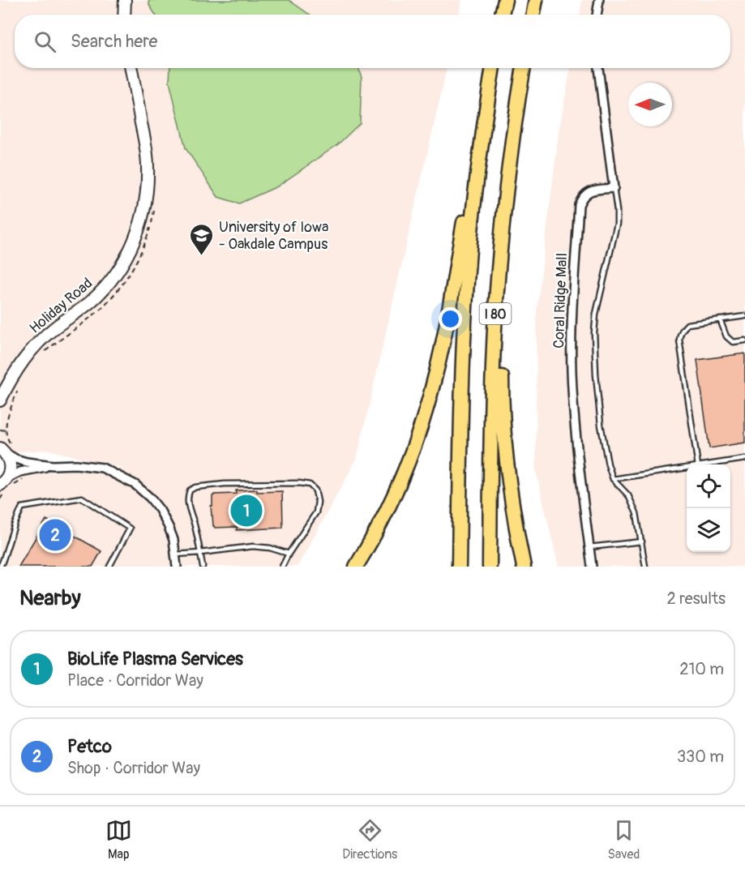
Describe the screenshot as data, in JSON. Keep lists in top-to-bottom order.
{
  "streets": {
    "highway": ["I 80"],
    "street": ["Coral Ridge Mall", "Holiday Road"]
  },
  "places": {
    "school or university": ["University of Iowa - Oakdale Campus"]
  },
  "north": "left",
  "page": {
    "search": "Search here",
    "pins": ["1", "2"],
    "heading": ["Nearby", "2 results"],
    "list": [
      {
        "mark": "1",
        "name": "BioLife Plasma Services",
        "note": "Place · Corridor Way",
        "value": "210 m"
      },
      {
        "mark": "2",
        "name": "Petco",
        "note": "Shop · Corridor Way",
        "value": "330 m"
      }
    ],
    "nav": ["Map", "Directions", "Saved"]
  }
}
